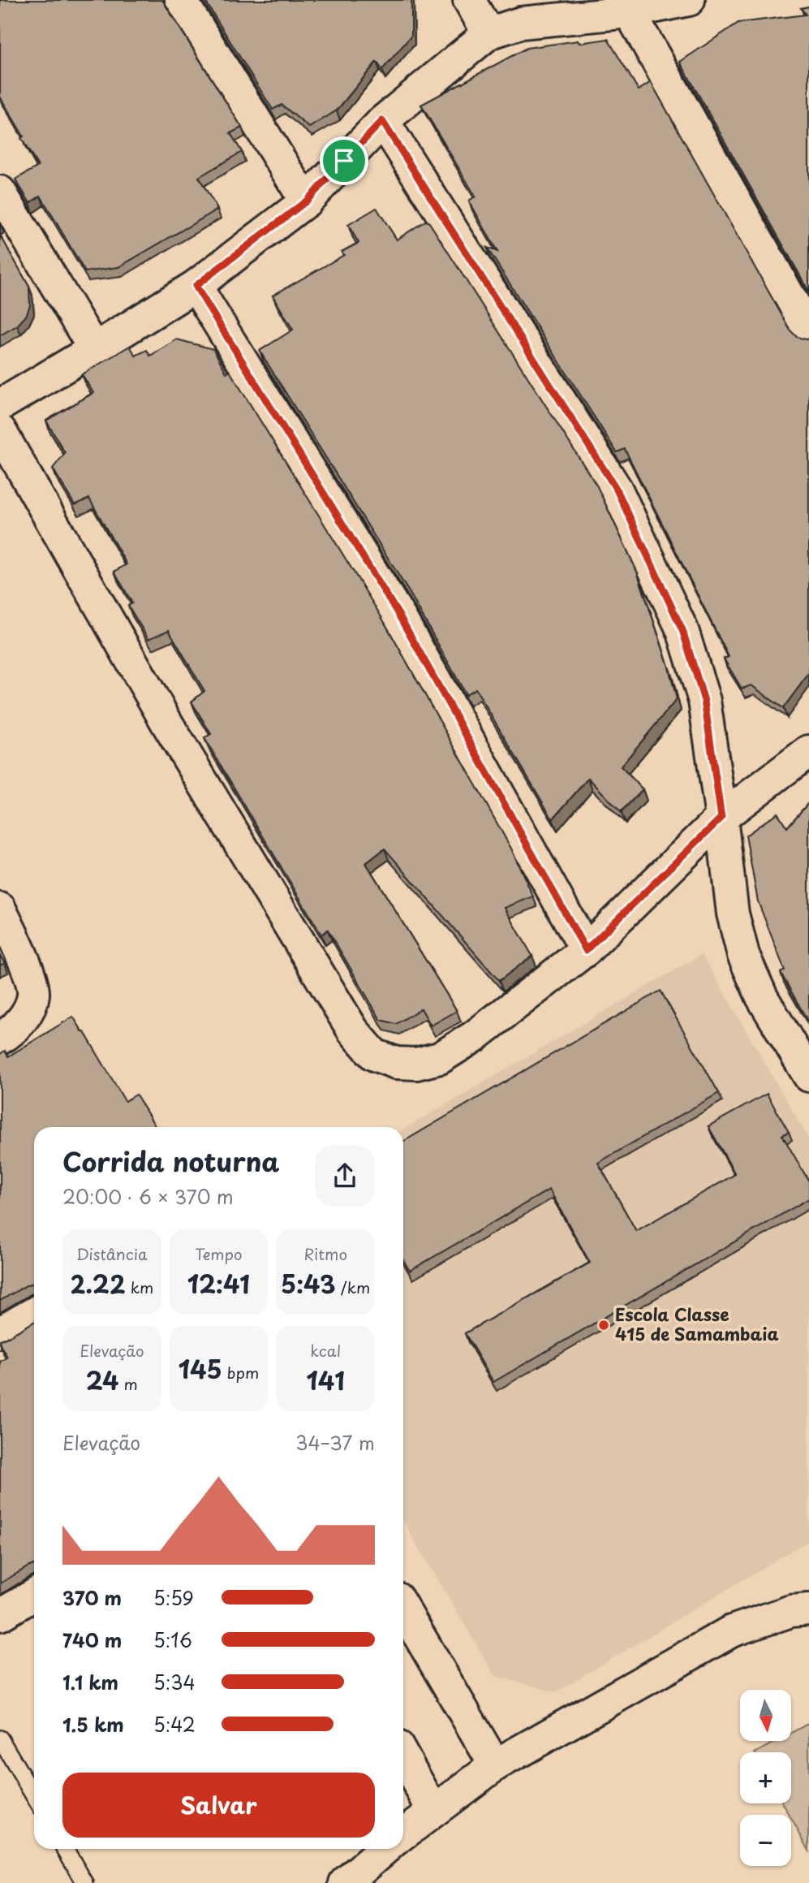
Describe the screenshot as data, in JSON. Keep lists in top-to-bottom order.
{
  "places": ["Escola Classe 415 de Samambaia"],
  "north": "bottom",
  "page": {
    "heading": ["Corrida noturna", "20:00 · 6 × 370 m"],
    "stats": [
      ["Distância", "2.22 km"],
      ["Tempo", "12:41"],
      ["Ritmo", "5:43 /km"],
      ["Elevação", "24 m"],
      ["145 bpm"],
      ["kcal", "141"]
    ],
    "chart": ["Elevação", "34–37 m"],
    "list": [
      {
        "name": "370 m",
        "note": "5:59"
      },
      {
        "name": "740 m",
        "note": "5:16"
      },
      {
        "name": "1.1 km",
        "note": "5:34"
      },
      {
        "name": "1.5 km",
        "note": "5:42"
      }
    ],
    "map_buttons": ["+", "−"],
    "buttons": "Salvar"
  }
}
